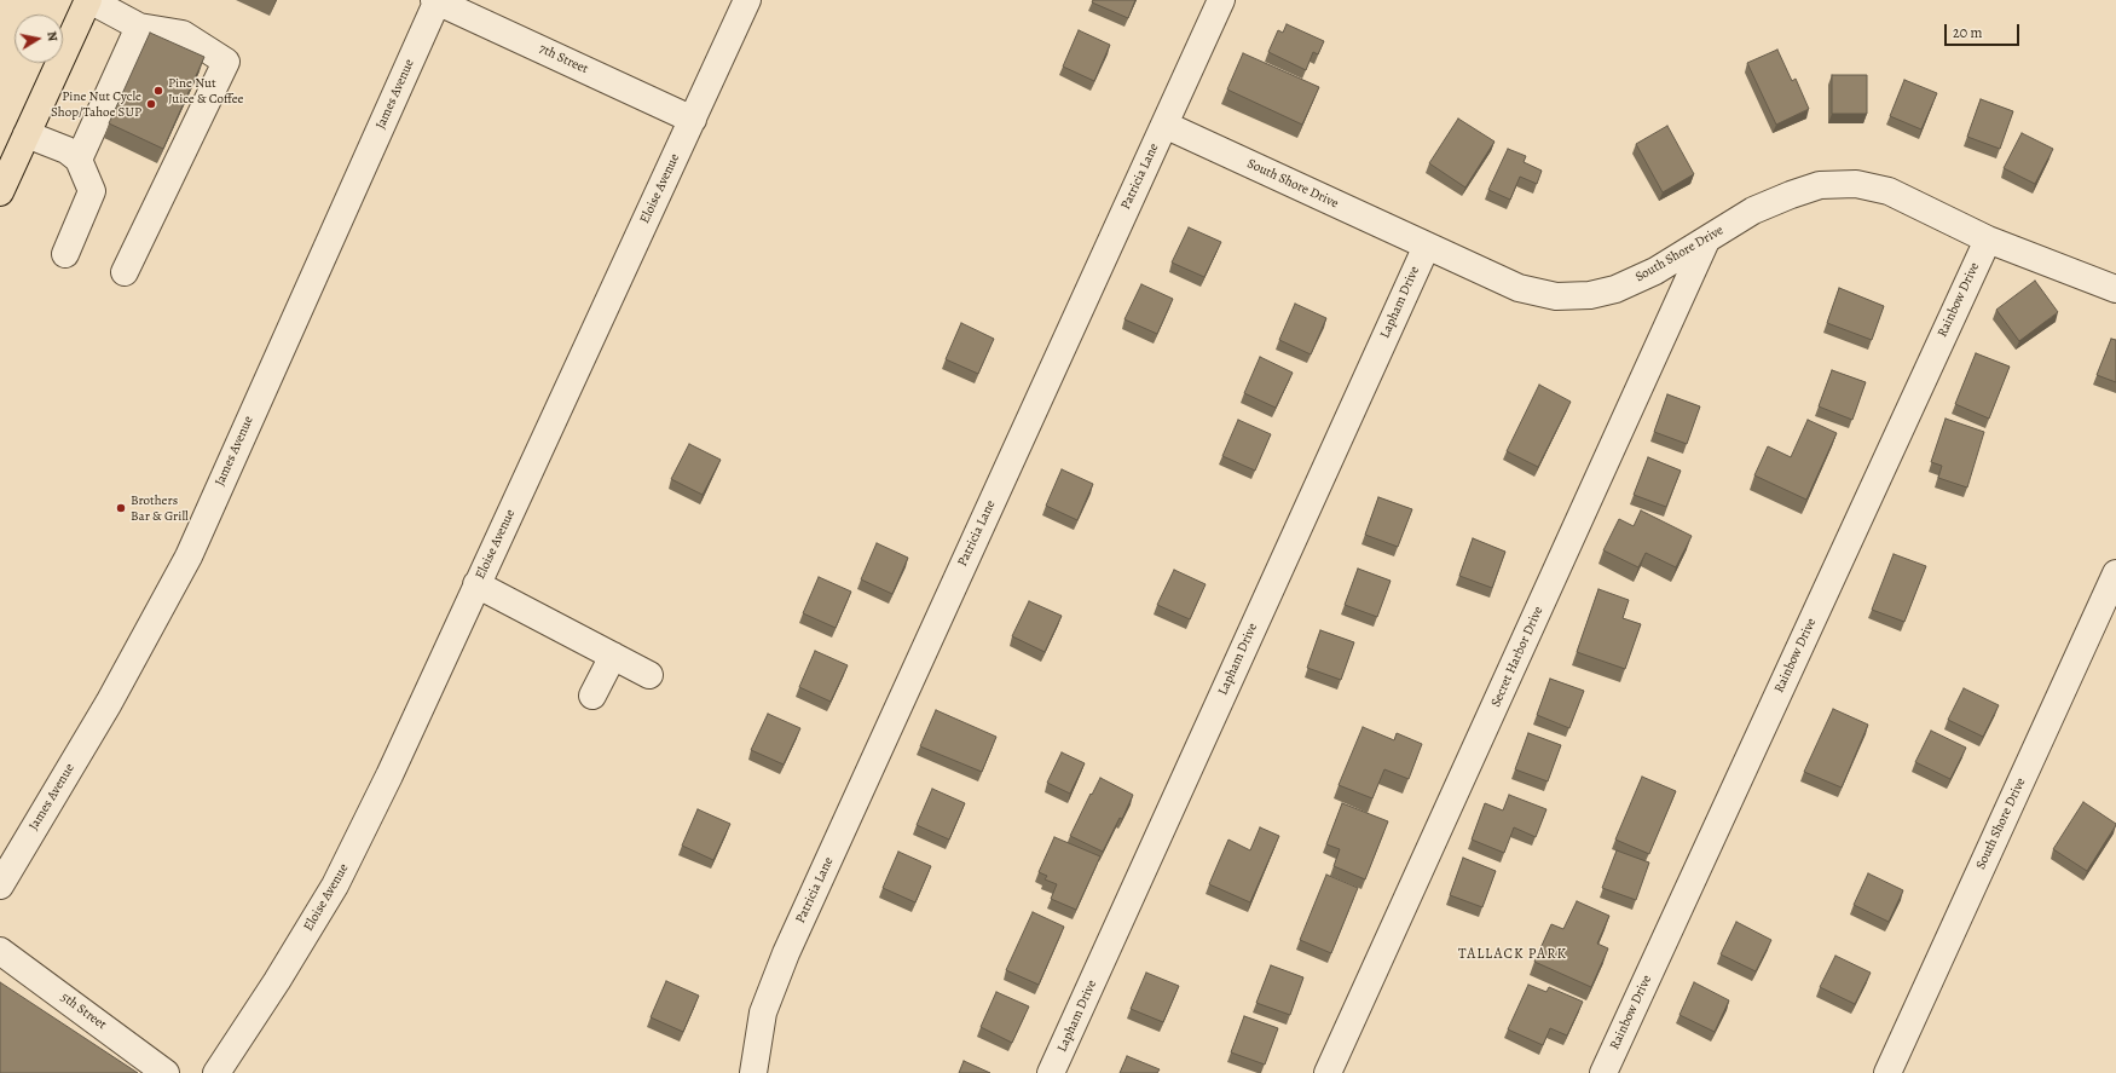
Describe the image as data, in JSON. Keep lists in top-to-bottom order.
{
  "streets": {
    "street": [
      "7th Street",
      "James Avenue",
      "Patricia Lane",
      "South Shore Drive",
      "Eloise Avenue",
      "Rainbow Drive",
      "Lapham Drive",
      "Secret Harbor Drive",
      "5th Street"
    ]
  },
  "crossings": [
    ["7th Street", "James Avenue"],
    ["7th Street", "Eloise Avenue"],
    ["Patricia Lane", "South Shore Drive"],
    ["South Shore Drive", "Rainbow Drive"],
    ["South Shore Drive", "Lapham Drive"],
    ["South Shore Drive", "Secret Harbor Drive"]
  ],
  "districts": ["TALLACK PARK"],
  "places": ["Pine Nut Juice & Coffee", "Pine Nut Cycle Shop/Tahoe SUP", "Brothers Bar & Grill"],
  "scale_bar": "20 m",
  "north": "right"
}
